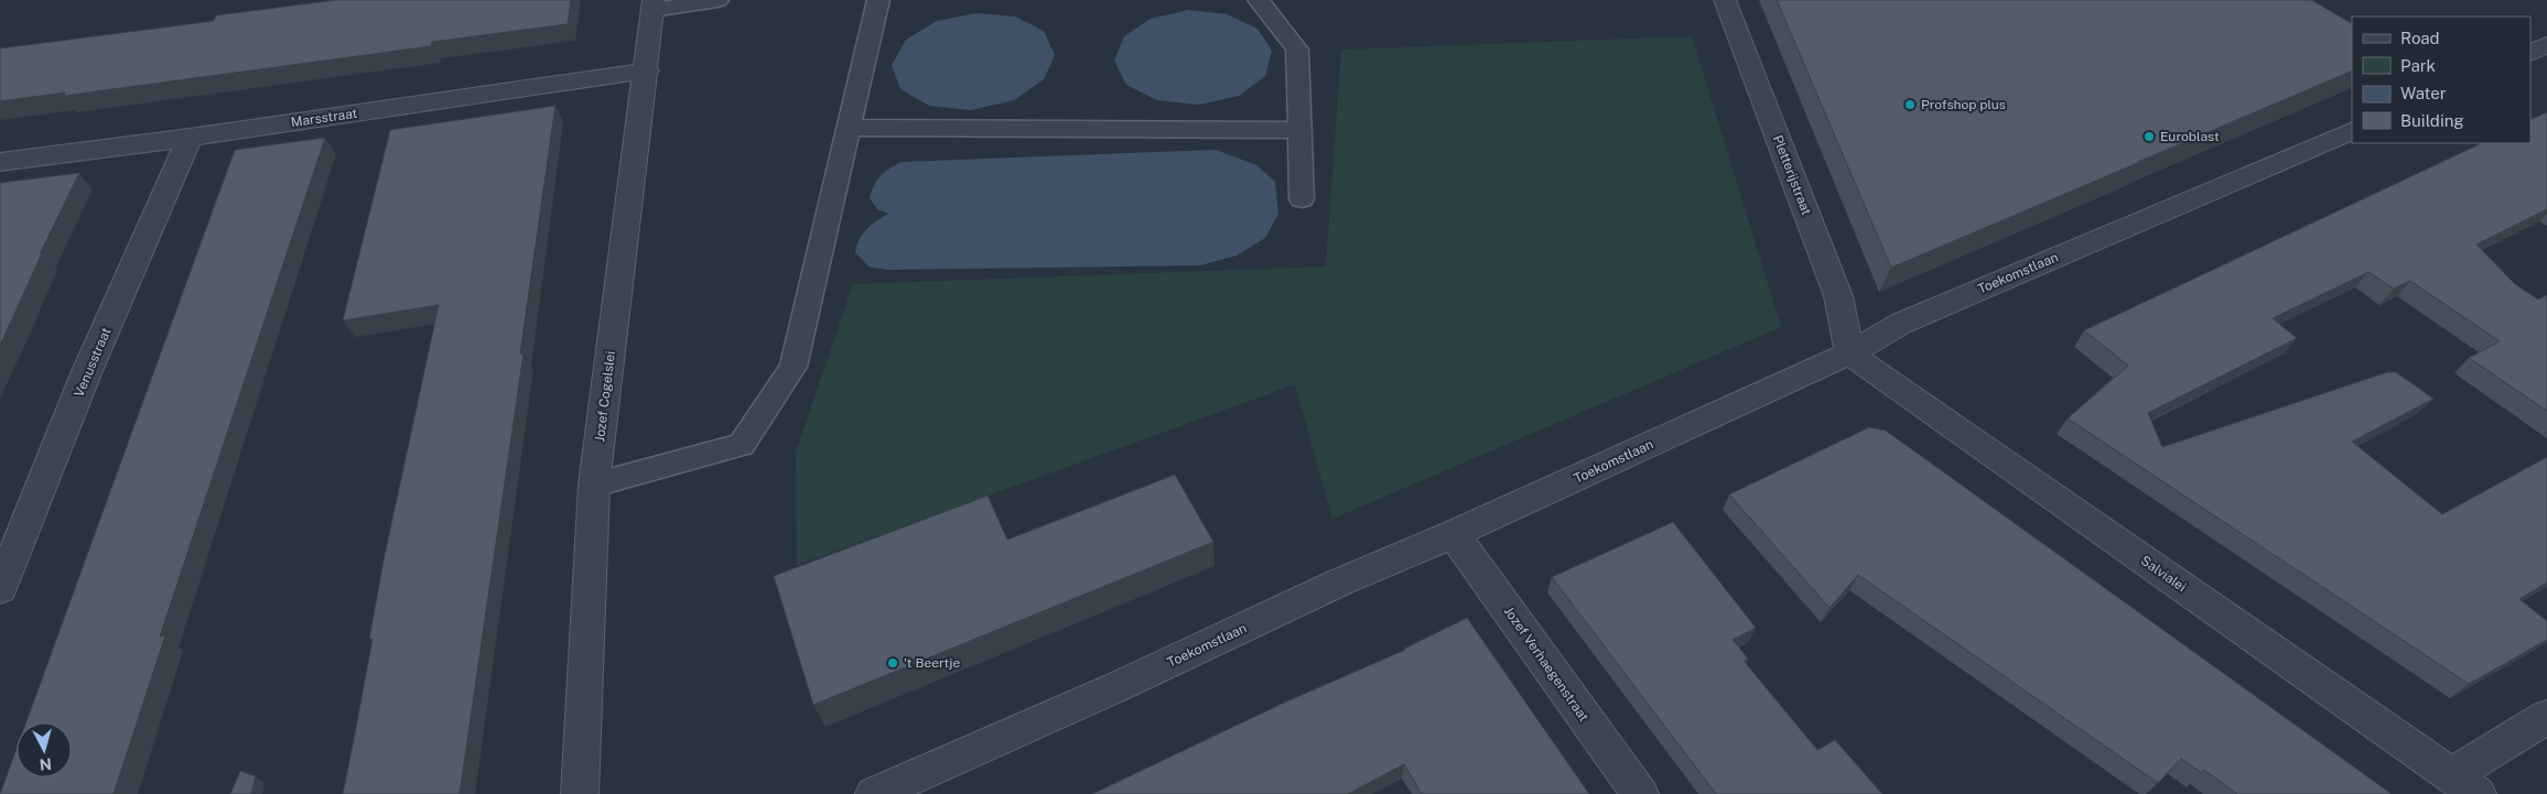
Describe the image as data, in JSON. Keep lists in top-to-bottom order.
{
  "streets": {
    "street": [
      "Marsstraat",
      "Pletterijstraat",
      "Toekomstlaan",
      "Venusstraat",
      "Jozef Cogelslei",
      "Salvialei",
      "Jozef Verhaegenstraat"
    ]
  },
  "crossings": [
    ["Marsstraat", "Venusstraat"],
    ["Marsstraat", "Jozef Cogelslei"],
    ["Pletterijstraat", "Toekomstlaan"],
    ["Pletterijstraat", "Salvialei"],
    ["Toekomstlaan", "Salvialei"],
    ["Toekomstlaan", "Jozef Verhaegenstraat"]
  ],
  "places": ["Profshop plus", "Euroblast", "'t Beertje"],
  "legend": [
    "Road",
    "Park",
    "Water",
    "Building"
  ],
  "north": "bottom"
}
